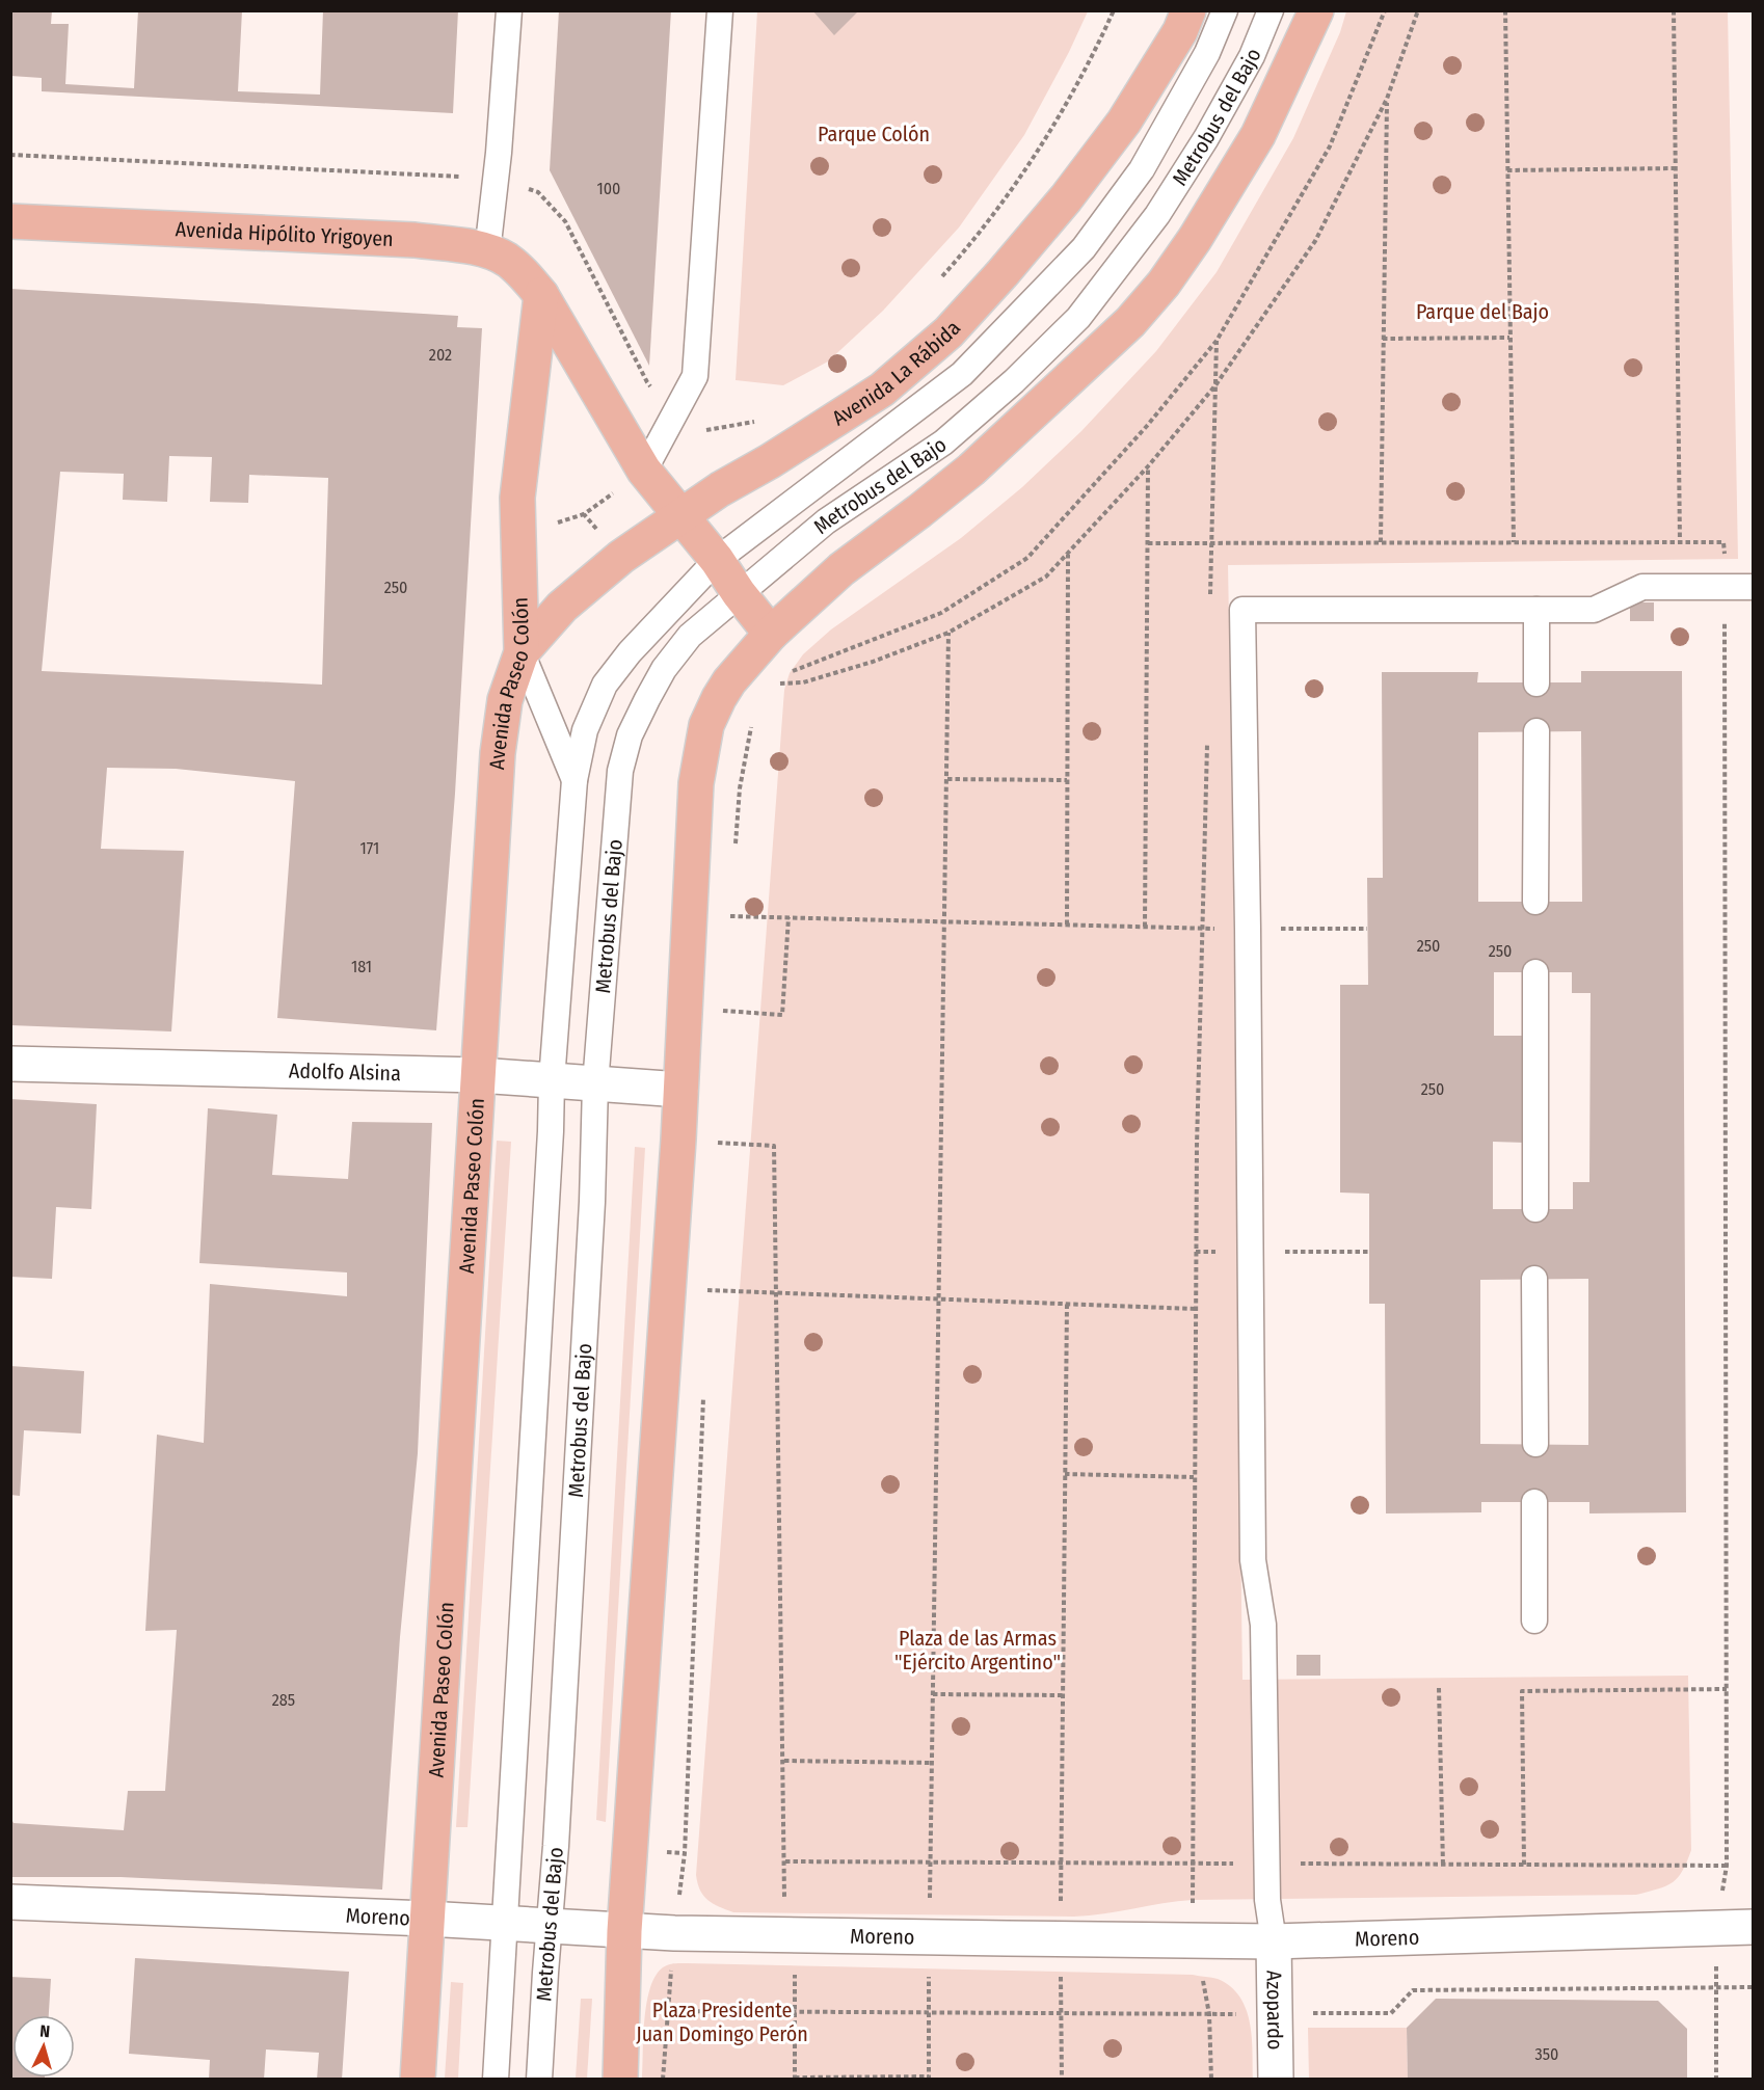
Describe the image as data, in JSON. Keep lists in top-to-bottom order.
{
  "streets": {
    "main road": ["Avenida Hipólito Yrigoyen", "Avenida La Rábida", "Avenida Paseo Colón"],
    "street": ["Adolfo Alsina", "Moreno", "Azopardo"],
    "lane": ["Metrobus del Bajo"]
  },
  "crossings": [
    ["Metrobus del Bajo", "Avenida Hipólito Yrigoyen"],
    ["Metrobus del Bajo", "Avenida La Rábida"],
    ["Metrobus del Bajo", "Avenida Paseo Colón"],
    ["Metrobus del Bajo", "Adolfo Alsina"],
    ["Metrobus del Bajo", "Moreno"],
    ["Avenida Hipólito Yrigoyen", "Avenida La Rábida"],
    ["Avenida Hipólito Yrigoyen", "Avenida Paseo Colón"],
    ["Avenida La Rábida", "Avenida Paseo Colón"],
    ["Avenida Paseo Colón", "Adolfo Alsina"],
    ["Avenida Paseo Colón", "Moreno"],
    ["Moreno", "Azopardo"]
  ],
  "parks": [
    "Parque Colón",
    "Parque del Bajo",
    "Plaza de las Armas \"Ejército Argentino\"",
    "Plaza Presidente Juan Domingo Perón"
  ],
  "house_numbers": [
    "100",
    "202",
    "250",
    "171",
    "250",
    "250",
    "181",
    "250",
    "285",
    "350"
  ],
  "north": "top"
}
